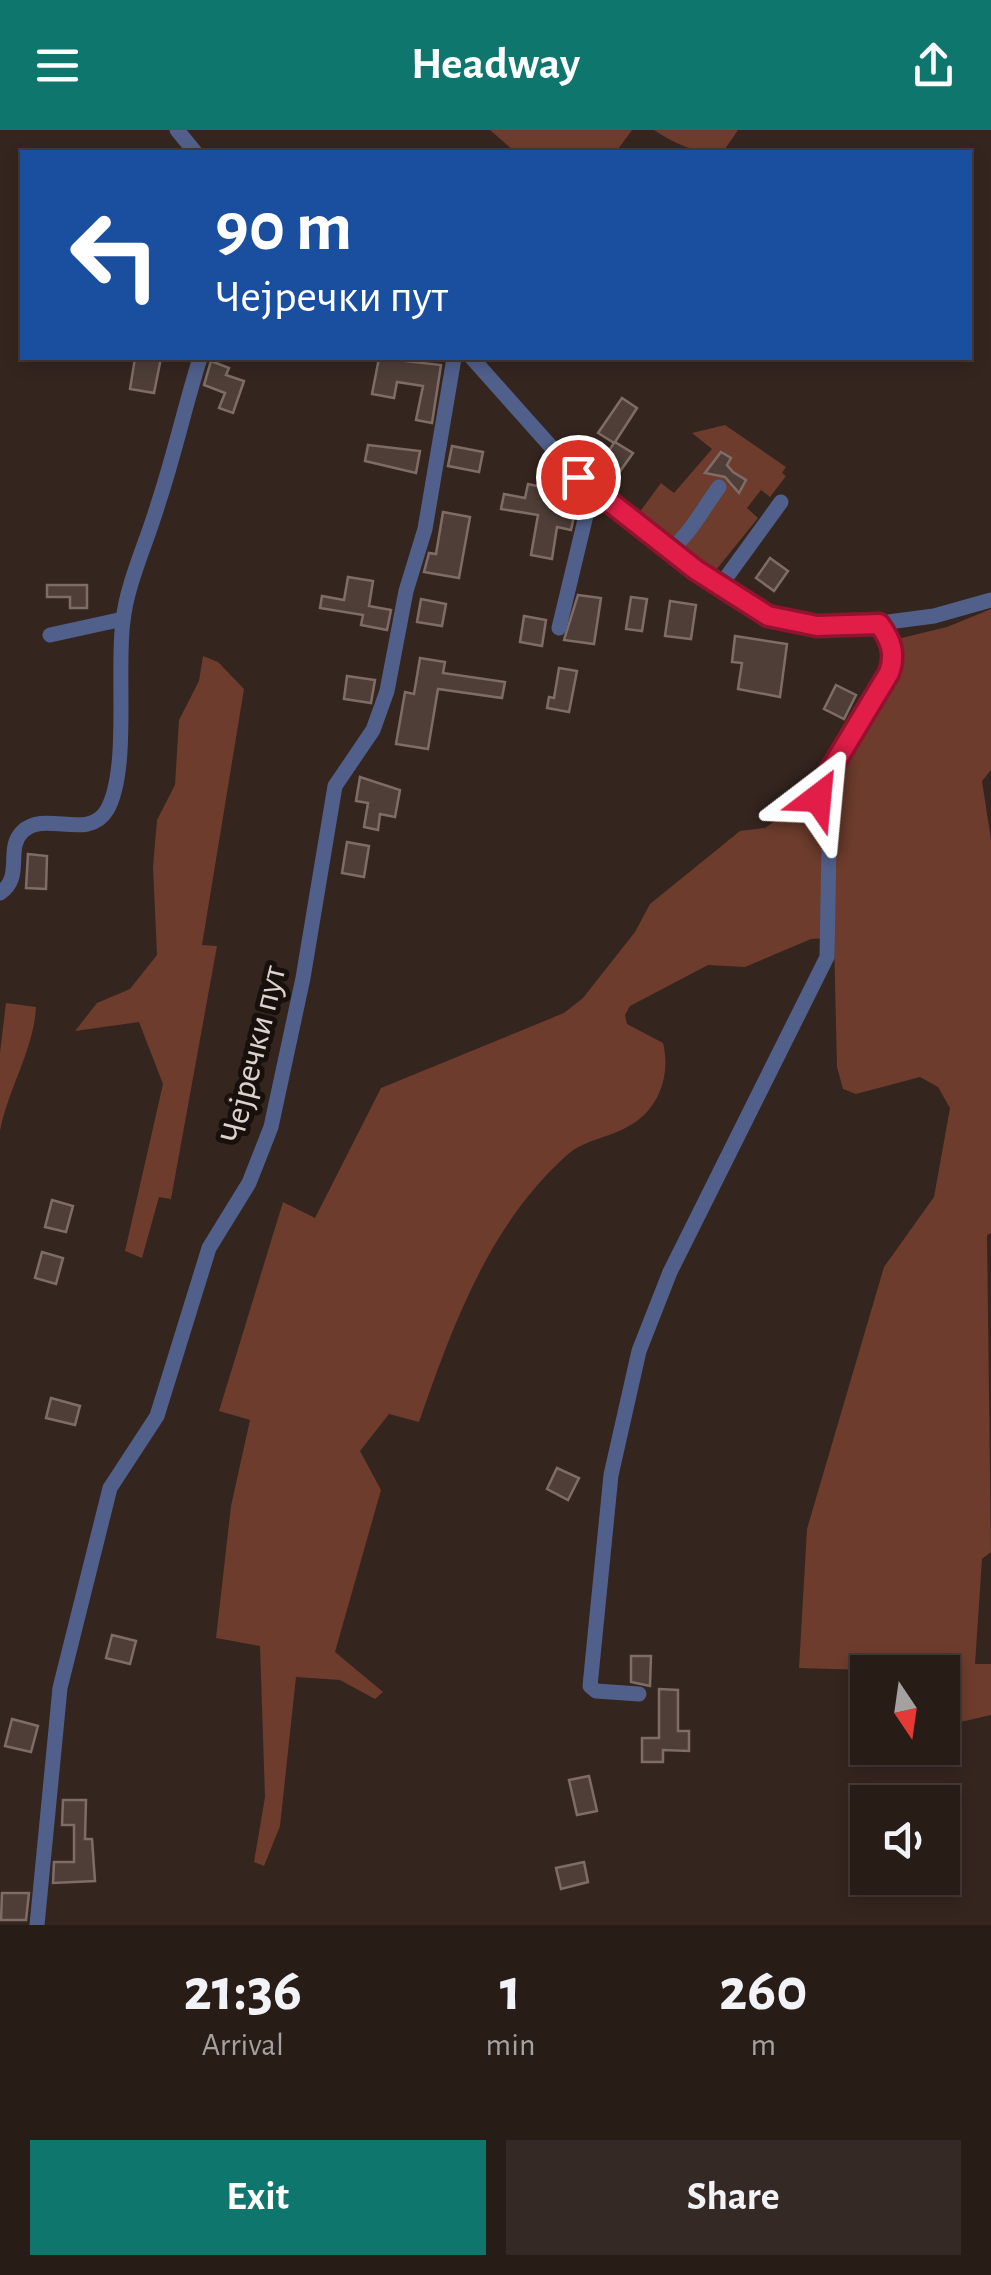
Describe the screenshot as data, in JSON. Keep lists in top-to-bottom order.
{
  "streets": {
    "street": ["Чејречки пут"]
  },
  "north": "bottom",
  "page": {
    "header": "Headway",
    "turn": ["90 m", "Чејречки пут"],
    "eta": [
      "21:36",
      "Arrival",
      "1",
      "min",
      "260",
      "m"
    ],
    "buttons": ["Exit", "Share"]
  }
}
